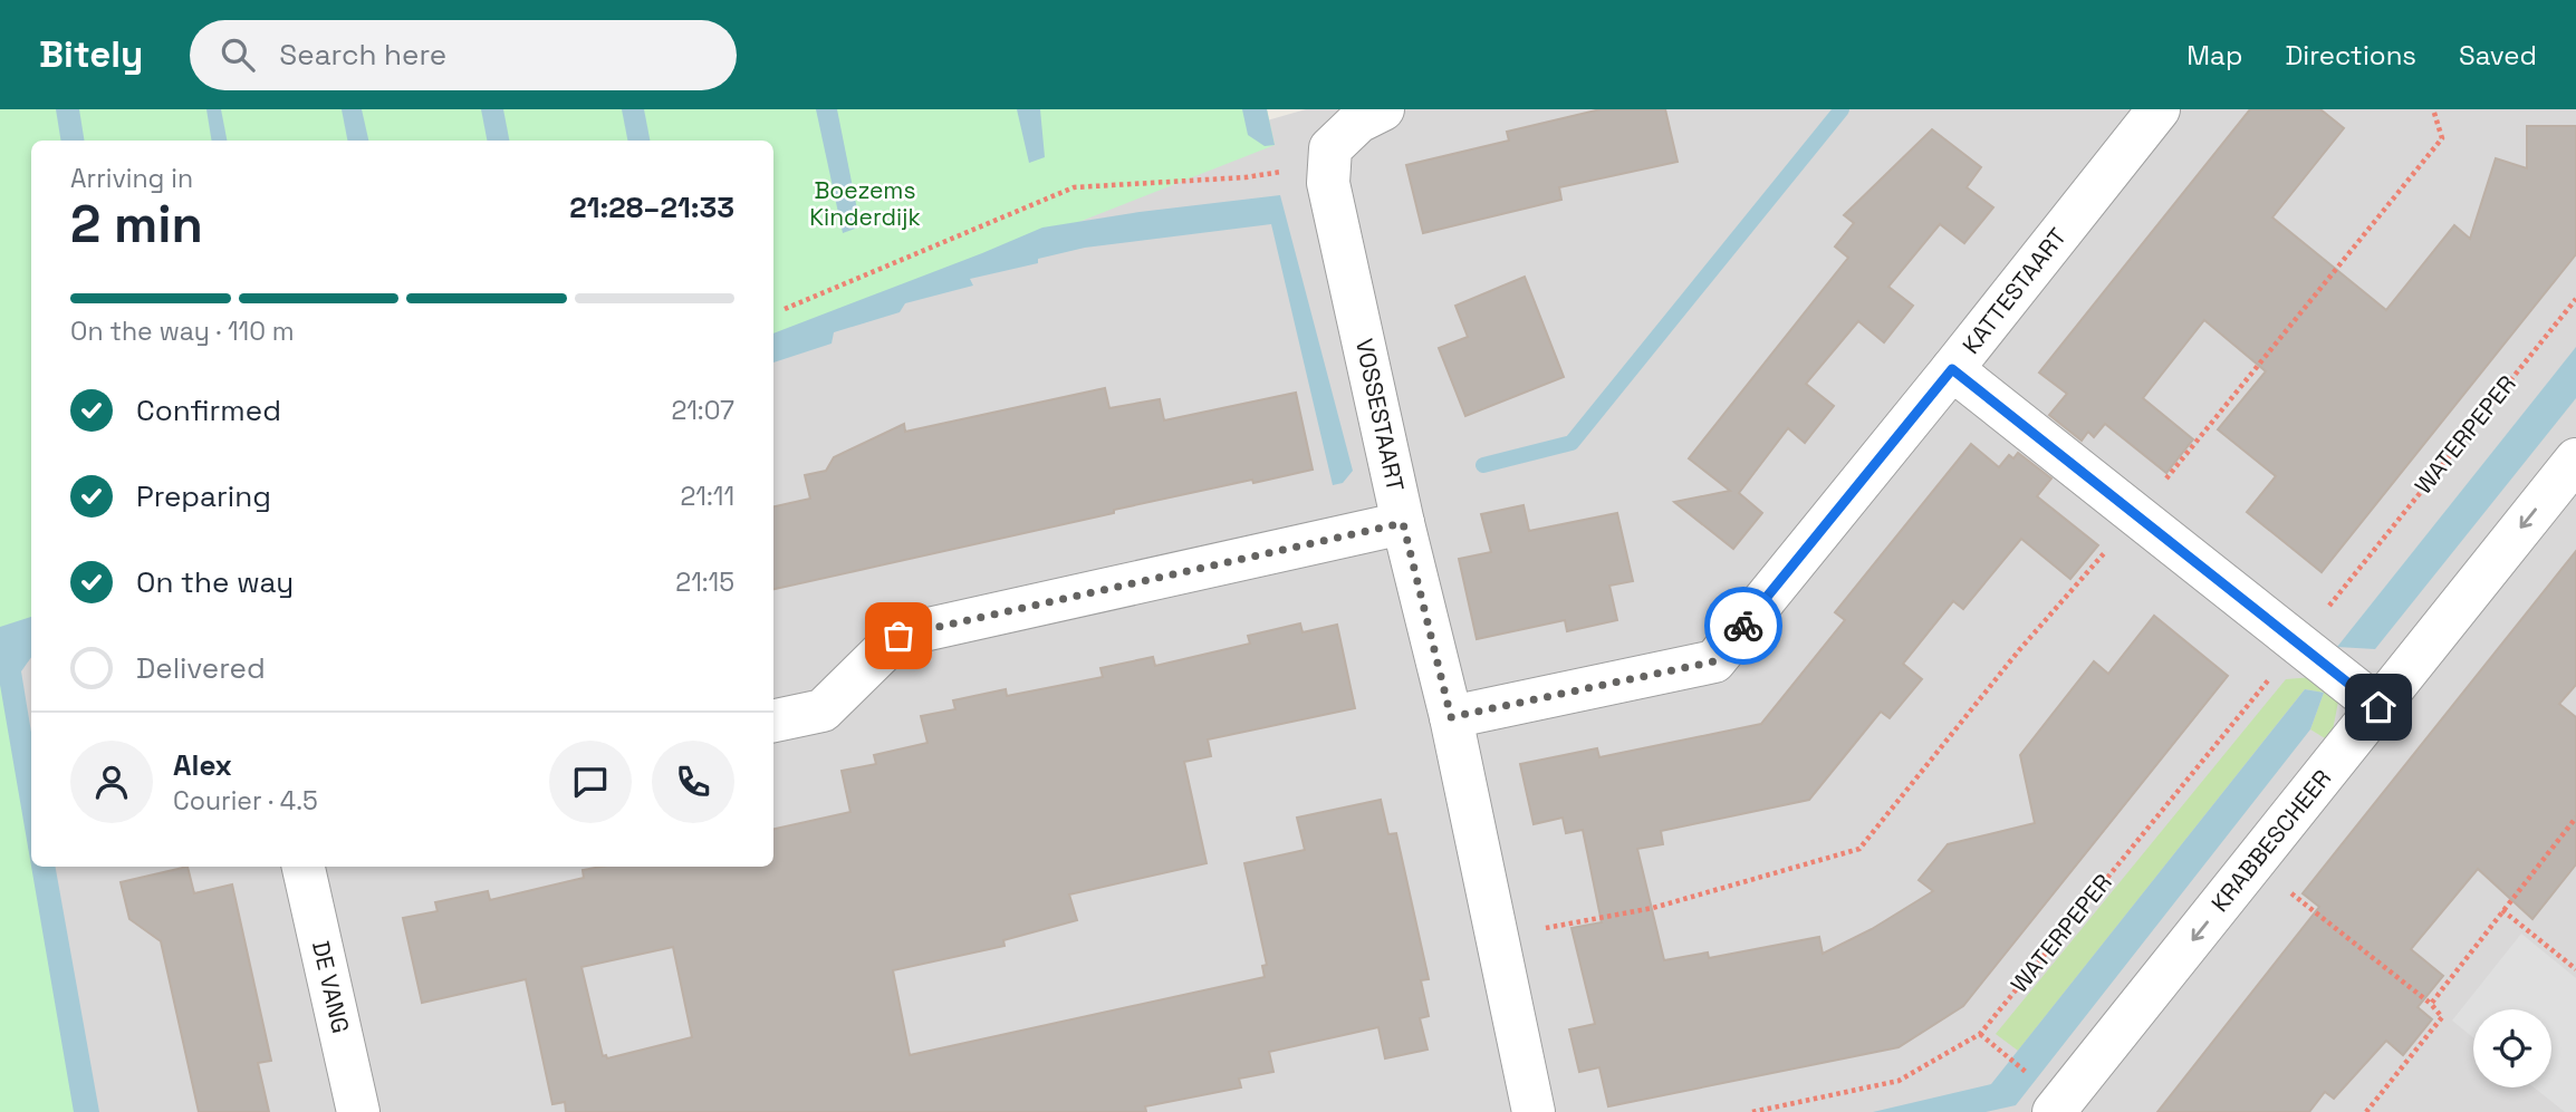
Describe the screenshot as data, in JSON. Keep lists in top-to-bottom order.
{
  "streets": {
    "street": [
      "KATTESTAART",
      "VOSSESTAART",
      "KRABBESCHEER",
      "DE VANG"
    ],
    "path": ["WATERPEPER"]
  },
  "crossings": [
    ["KATTESTAART", "VOSSESTAART"]
  ],
  "one_way": ["KRABBESCHEER"],
  "parks": ["Boezems Kinderdijk"],
  "page": {
    "header": "Bitely",
    "search": "Search here",
    "nav": ["Map", "Directions", "Saved"],
    "heading": ["2 min", "Arriving in", "21:28–21:33"],
    "panel": ["Alex", "Courier · 4.5"],
    "bar": "On the way · 110 m",
    "list": [
      ["Confirmed", "21:07"],
      ["Preparing", "21:11"],
      ["On the way", "21:15"],
      "Delivered"
    ]
  }
}
